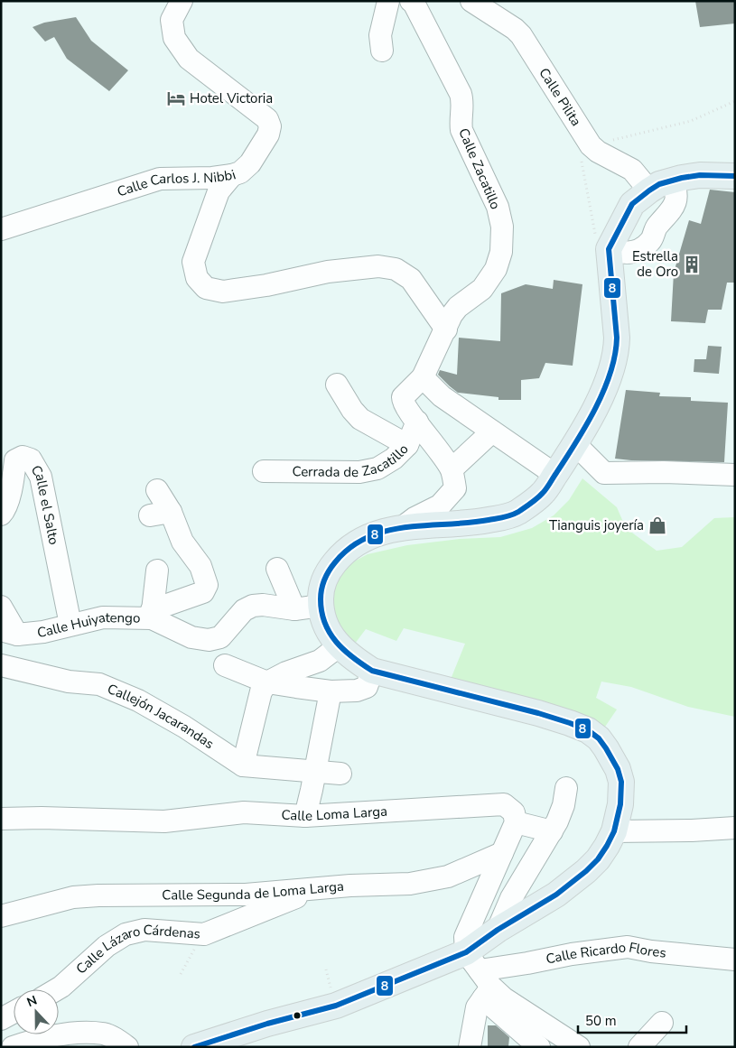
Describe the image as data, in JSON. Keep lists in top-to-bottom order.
{
  "streets": {
    "street": [
      "Calle Pilita",
      "Calle Zacatillo",
      "Calle Carlos J. Nibbi",
      "Cerrada de Zacatillo",
      "Calle el Salto",
      "Calle Huiyatengo",
      "Callejón Jacarandas",
      "Calle Loma Larga",
      "Calle Segunda de Loma Larga",
      "Calle Lázaro Cárdenas",
      "Calle Ricardo Flores"
    ]
  },
  "crossings": [
    ["Calle Zacatillo", "Cerrada de Zacatillo"],
    ["Calle el Salto", "Calle Huiyatengo"],
    ["Calle Segunda de Loma Larga", "Calle Lázaro Cárdenas"]
  ],
  "places": {
    "hotel": ["Hotel Victoria"],
    "building": ["Estrella de Oro"],
    "shop": ["Tianguis joyería"]
  },
  "lines": ["transit line 8"],
  "scale_bar": "50 m",
  "north": "top"
}
